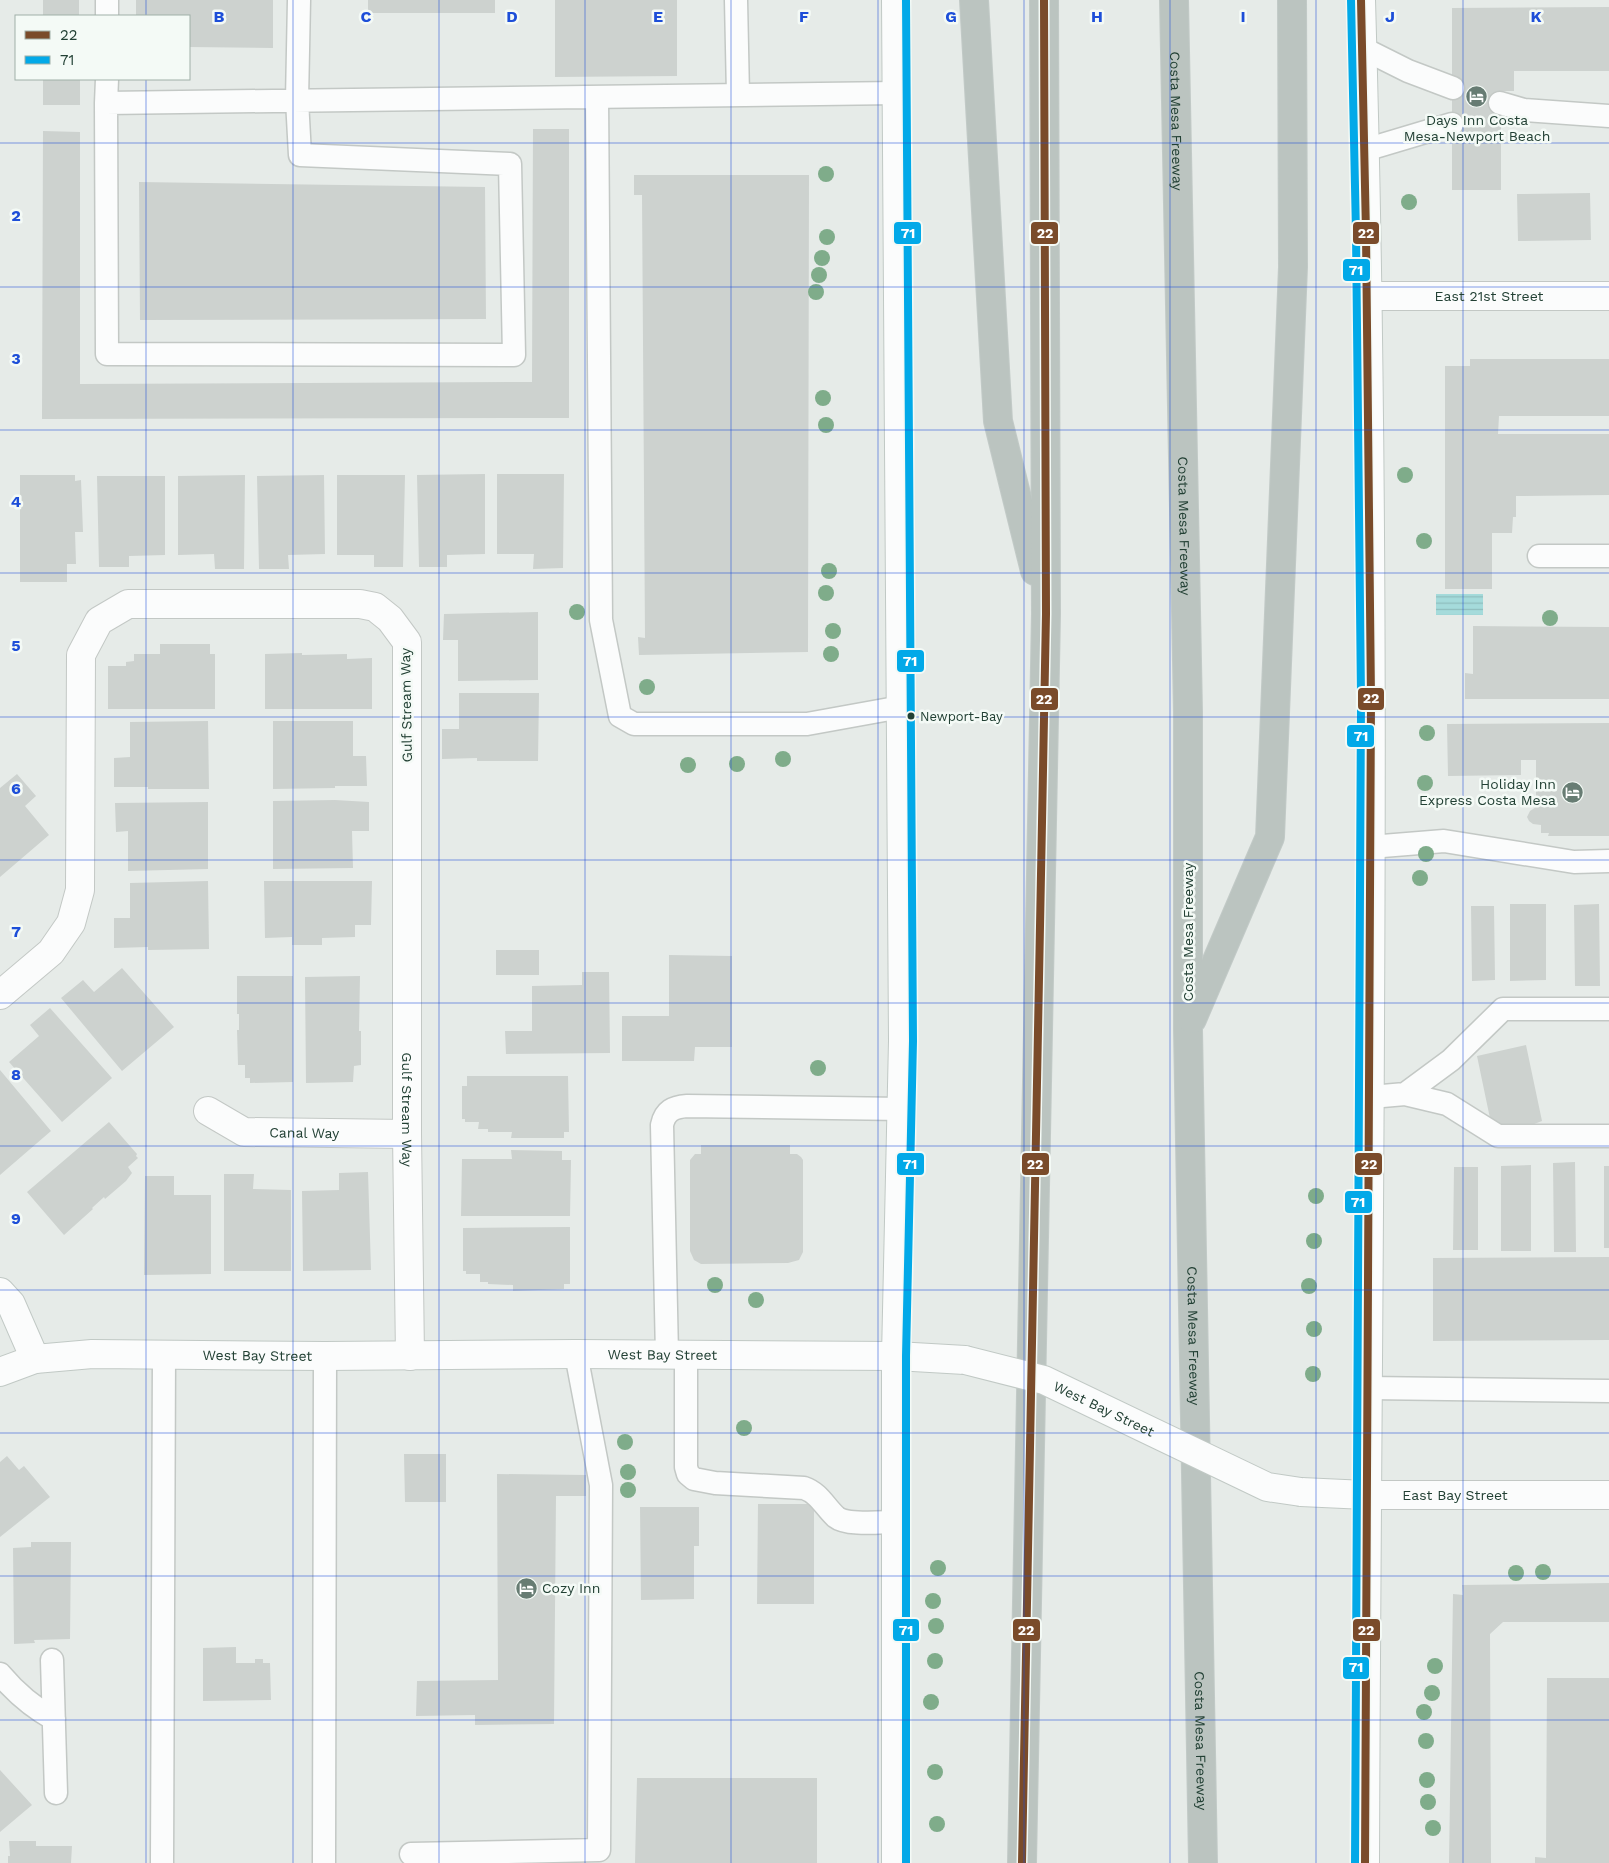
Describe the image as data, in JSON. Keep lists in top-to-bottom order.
{
  "streets": {
    "highway": ["Costa Mesa Freeway"],
    "main road": [
      "East 21st Street",
      "Gulf Stream Way",
      "Canal Way",
      "West Bay Street",
      "East Bay Street"
    ]
  },
  "crossings": [
    ["Gulf Stream Way", "Canal Way"],
    ["Gulf Stream Way", "West Bay Street"],
    ["West Bay Street", "East Bay Street"]
  ],
  "places": {
    "hotel": ["Days Inn Costa Mesa-Newport Beach", "Holiday Inn Express Costa Mesa", "Cozy Inn"],
    "other": ["Newport-Bay"]
  },
  "lines": ["transit line 22", "transit line 71"],
  "legend": ["22", "71"],
  "grid": {
    "columns": [
      "B",
      "C",
      "D",
      "E",
      "F",
      "G",
      "H",
      "I",
      "J",
      "K"
    ],
    "rows": [
      "2",
      "3",
      "4",
      "5",
      "6",
      "7",
      "8",
      "9"
    ]
  }
}
